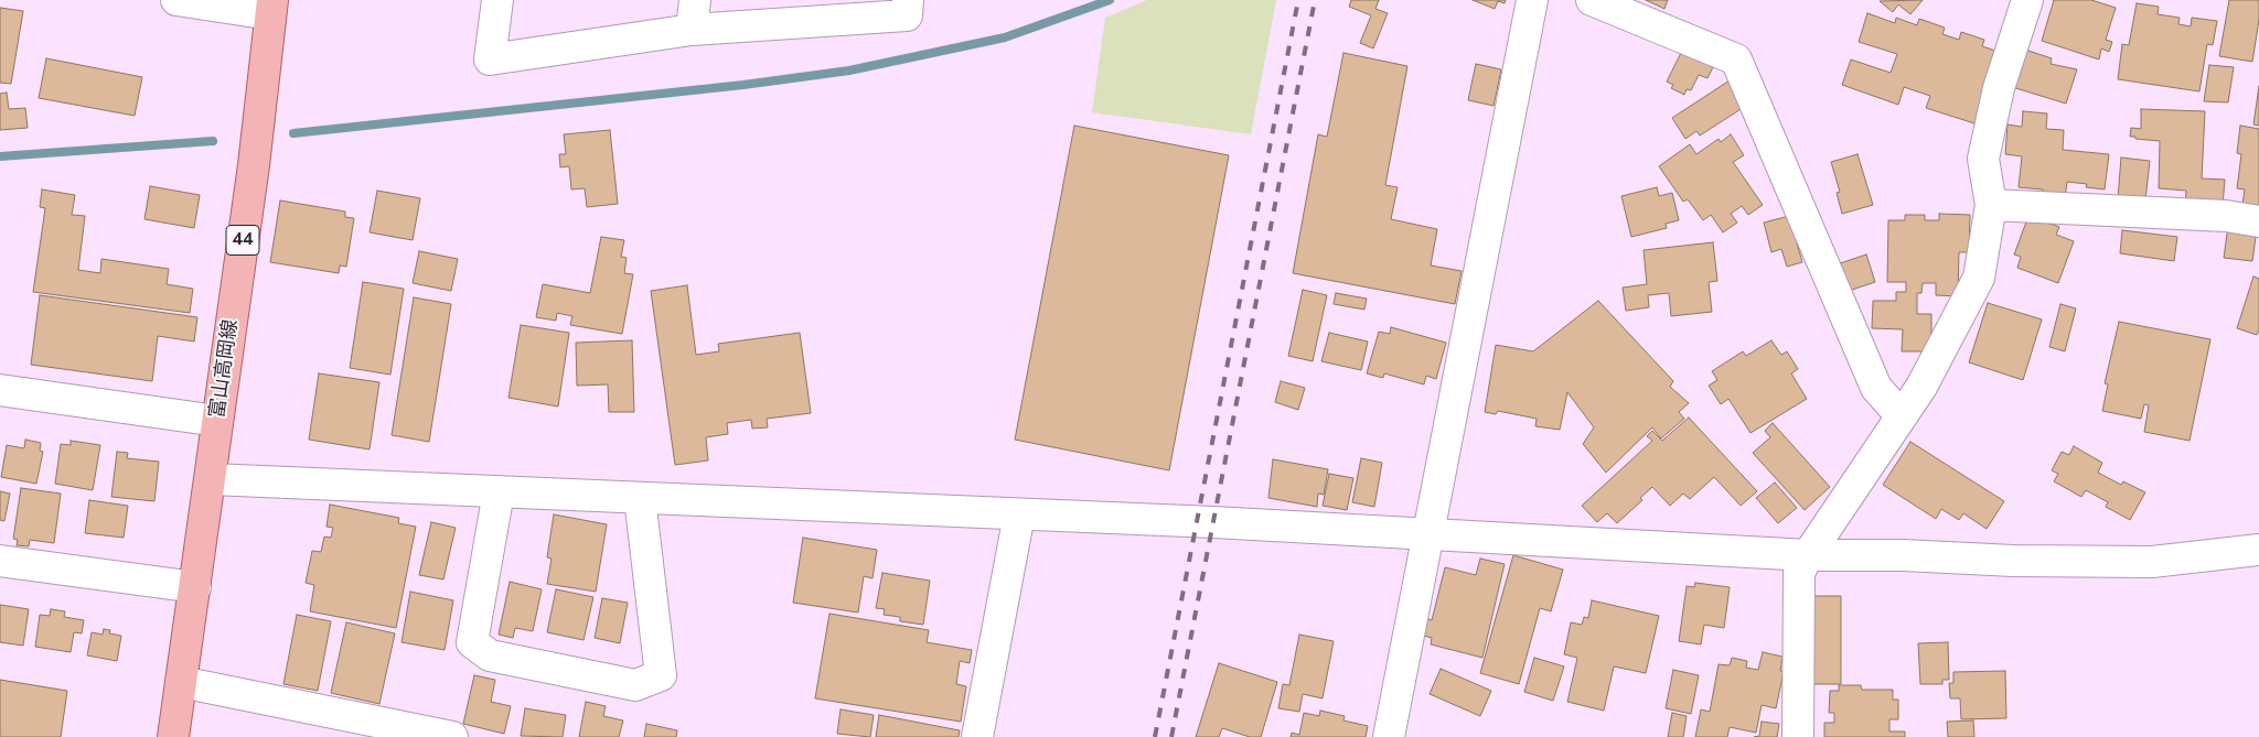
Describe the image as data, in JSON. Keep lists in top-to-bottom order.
{
  "streets": {
    "main road": ["44", "富山高岡線"]
  }
}
